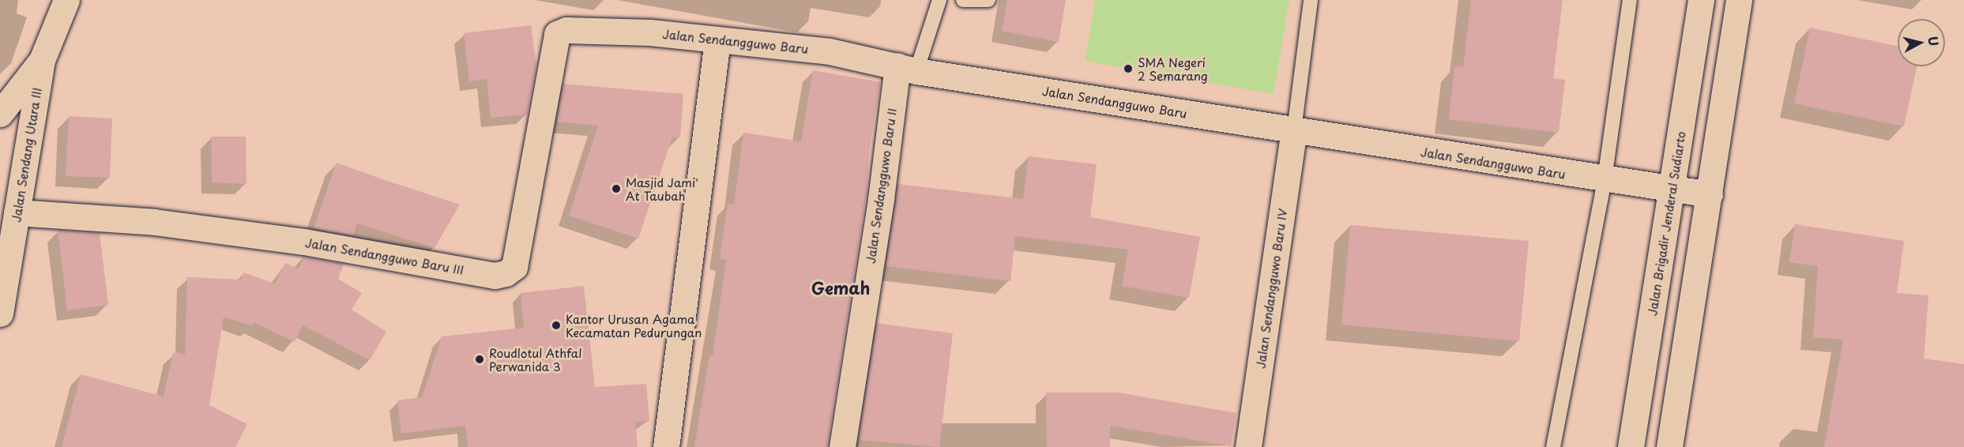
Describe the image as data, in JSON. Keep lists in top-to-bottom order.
{
  "streets": {
    "street": [
      "Jalan Sendangguwo Baru",
      "Jalan Sendang Utara III",
      "Jalan Sendangguwo Baru II",
      "Jalan Brigadir Jenderal Sudiarto",
      "Jalan Sendangguwo Baru III",
      "Jalan Sendangguwo Baru IV"
    ]
  },
  "crossings": [
    ["Jalan Sendangguwo Baru", "Jalan Sendangguwo Baru II"],
    ["Jalan Sendangguwo Baru", "Jalan Brigadir Jenderal Sudiarto"],
    ["Jalan Sendangguwo Baru", "Jalan Sendangguwo Baru III"],
    ["Jalan Sendangguwo Baru", "Jalan Sendangguwo Baru IV"],
    ["Jalan Sendang Utara III", "Jalan Sendangguwo Baru III"]
  ],
  "districts": ["Gemah"],
  "places": [
    "SMA Negeri 2 Semarang",
    "Masjid Jami' At Taubah",
    "Kantor Urusan Agama Kecamatan Pedurungan",
    "Roudlotul Athfal Perwanida 3"
  ],
  "north": "right"
}
